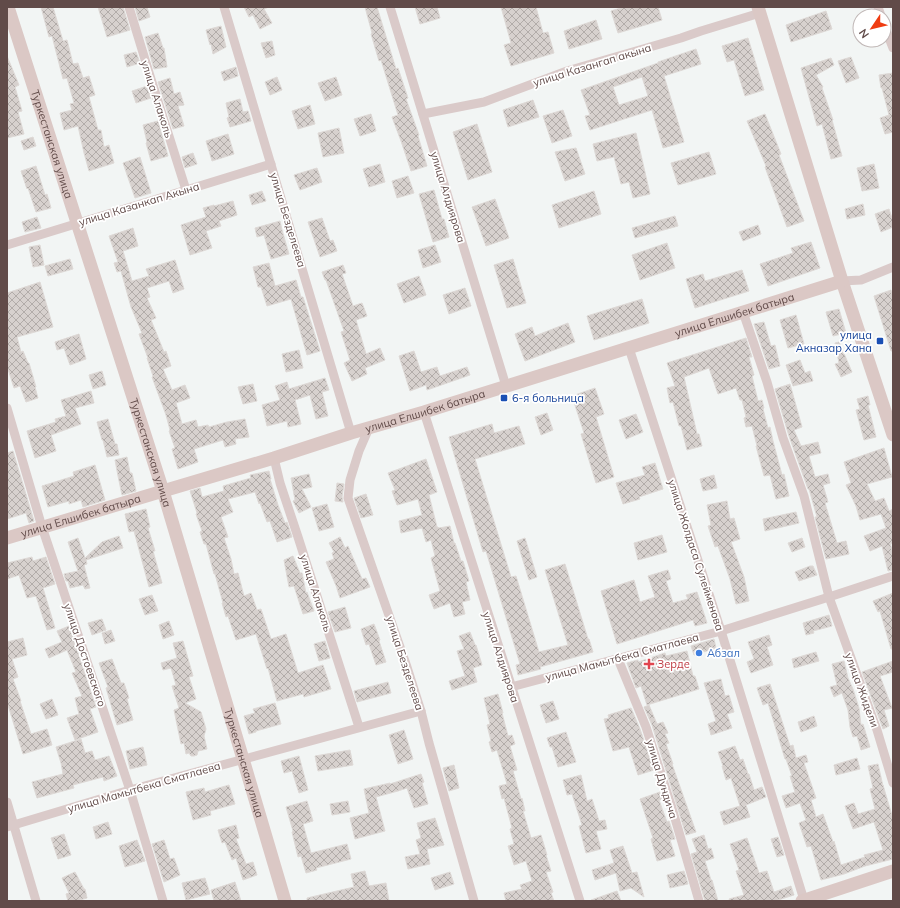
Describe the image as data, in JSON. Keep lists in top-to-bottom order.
{
  "streets": {
    "street": [
      "улица Казангап акына",
      "улица Алаколь",
      "Туркестанская улица",
      "улица Алдиярова",
      "улица Казанкап Акына",
      "улица Безделеева",
      "улица Елшибек батыра",
      "улица Жолдаса Сулейменова",
      "улица Достоевского",
      "улица Мамытбека Сматлаева",
      "улица Жидели",
      "улица Дундича"
    ]
  },
  "crossings": [
    ["улица Казангап акына", "улица Алдиярова"],
    ["улица Алаколь", "улица Казанкап Акына"],
    ["улица Алаколь", "улица Елшибек батыра"],
    ["улица Алаколь", "улица Мамытбека Сматлаева"],
    ["Туркестанская улица", "улица Казанкап Акына"],
    ["Туркестанская улица", "улица Елшибек батыра"],
    ["Туркестанская улица", "улица Мамытбека Сматлаева"],
    ["улица Алдиярова", "улица Елшибек батыра"],
    ["улица Алдиярова", "улица Мамытбека Сматлаева"],
    ["улица Казанкап Акына", "улица Безделеева"],
    ["улица Безделеева", "улица Елшибек батыра"],
    ["улица Безделеева", "улица Мамытбека Сматлаева"],
    ["улица Елшибек батыра", "улица Жолдаса Сулейменова"],
    ["улица Елшибек батыра", "улица Достоевского"],
    ["улица Елшибек батыра", "улица Жидели"],
    ["улица Жолдаса Сулейменова", "улица Мамытбека Сматлаева"],
    ["улица Достоевского", "улица Мамытбека Сматлаева"],
    ["улица Мамытбека Сматлаева", "улица Жидели"],
    ["улица Мамытбека Сматлаева", "улица Дундича"]
  ],
  "places": {
    "transit": ["улица Акназар Хана", "6-я больница"],
    "other": ["Абзал"],
    "health": ["Зерде"]
  },
  "north": "bottom left"
}
